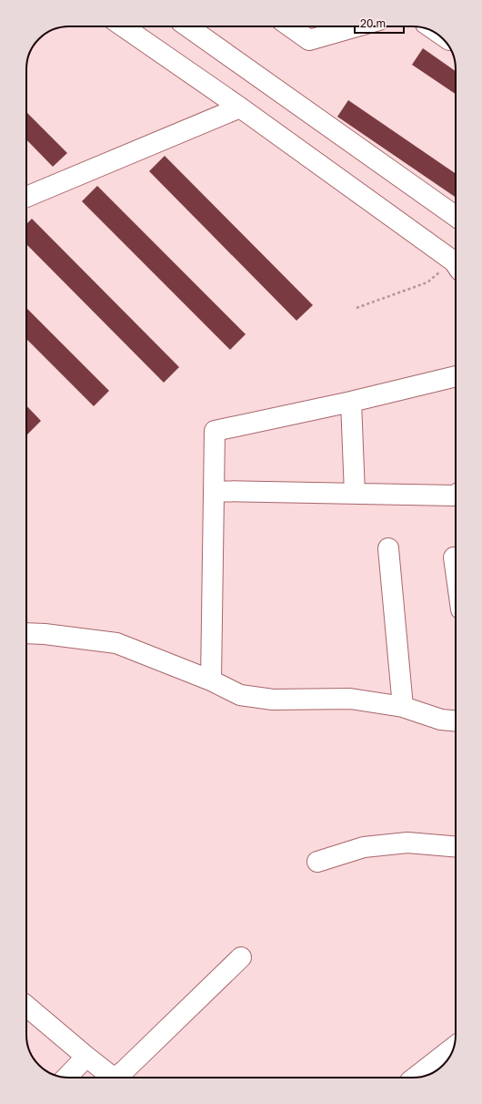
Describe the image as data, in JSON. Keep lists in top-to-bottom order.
{
  "scale_bar": "20 m"
}
